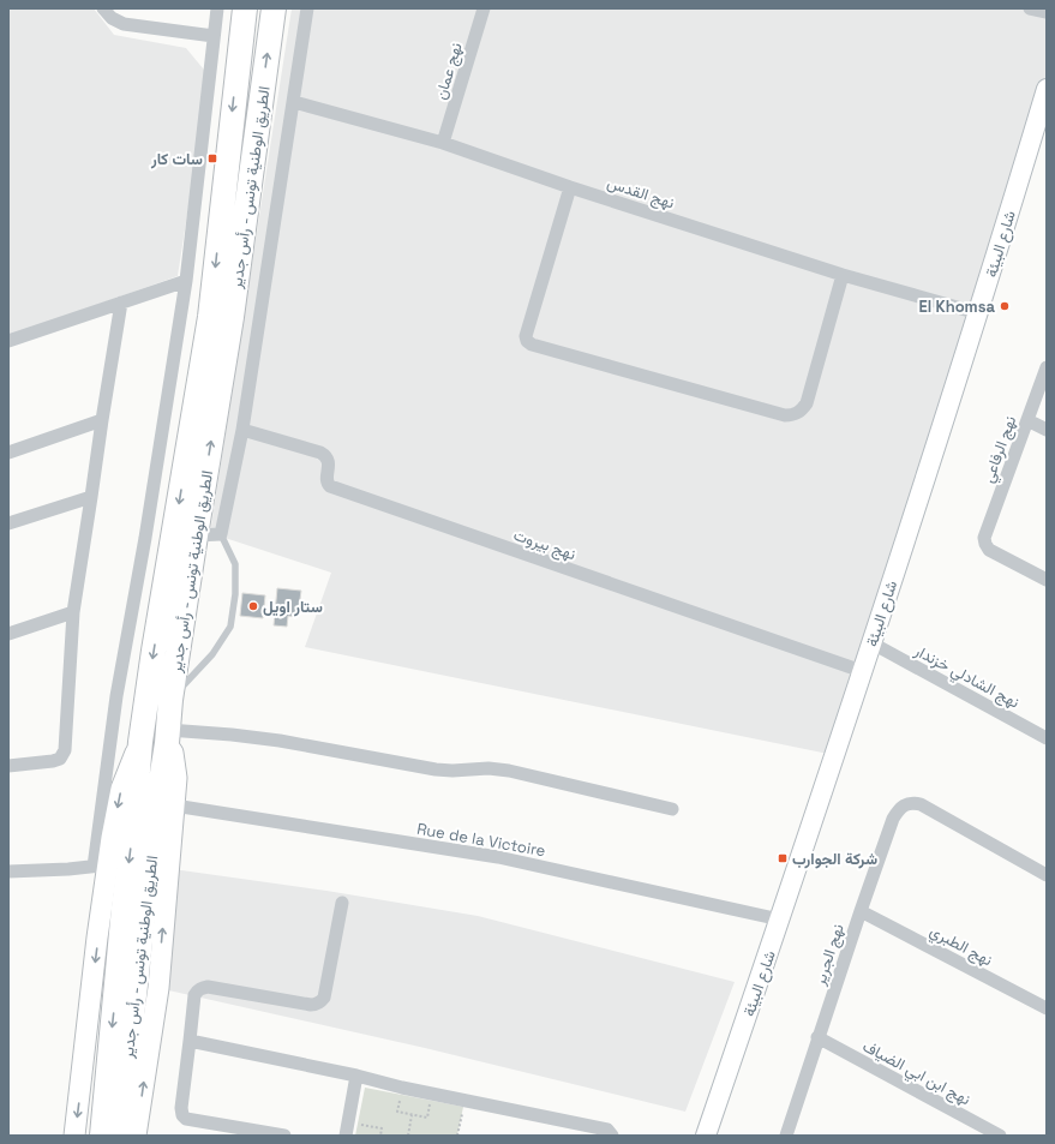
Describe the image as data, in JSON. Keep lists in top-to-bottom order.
{
  "streets": {
    "highway": ["الطريق الوطنية تونس - رأس جدير"],
    "main road": ["شارع البيئة"],
    "street": [
      "نهج عمان",
      "نهج القدس",
      "نهج الرفاعي",
      "نهج بيروت",
      "نهج الشادلي خزندار",
      "Rue de la Victoire",
      "نهج الطبري",
      "نهج الجرير",
      "نهج ابن ابي الضياف"
    ]
  },
  "crossings": [
    ["نهج عمان", "نهج القدس"],
    ["نهج القدس", "شارع البيئة"],
    ["شارع البيئة", "نهج بيروت"],
    ["شارع البيئة", "نهج الشادلي خزندار"],
    ["شارع البيئة", "Rue de la Victoire"],
    ["نهج الطبري", "نهج الجرير"],
    ["نهج الجرير", "نهج ابن ابي الضياف"]
  ],
  "places": {
    "transit": ["سات كار", "شركة الجوارب"],
    "other": ["El Khomsa", "ستار اويل"]
  }
}
